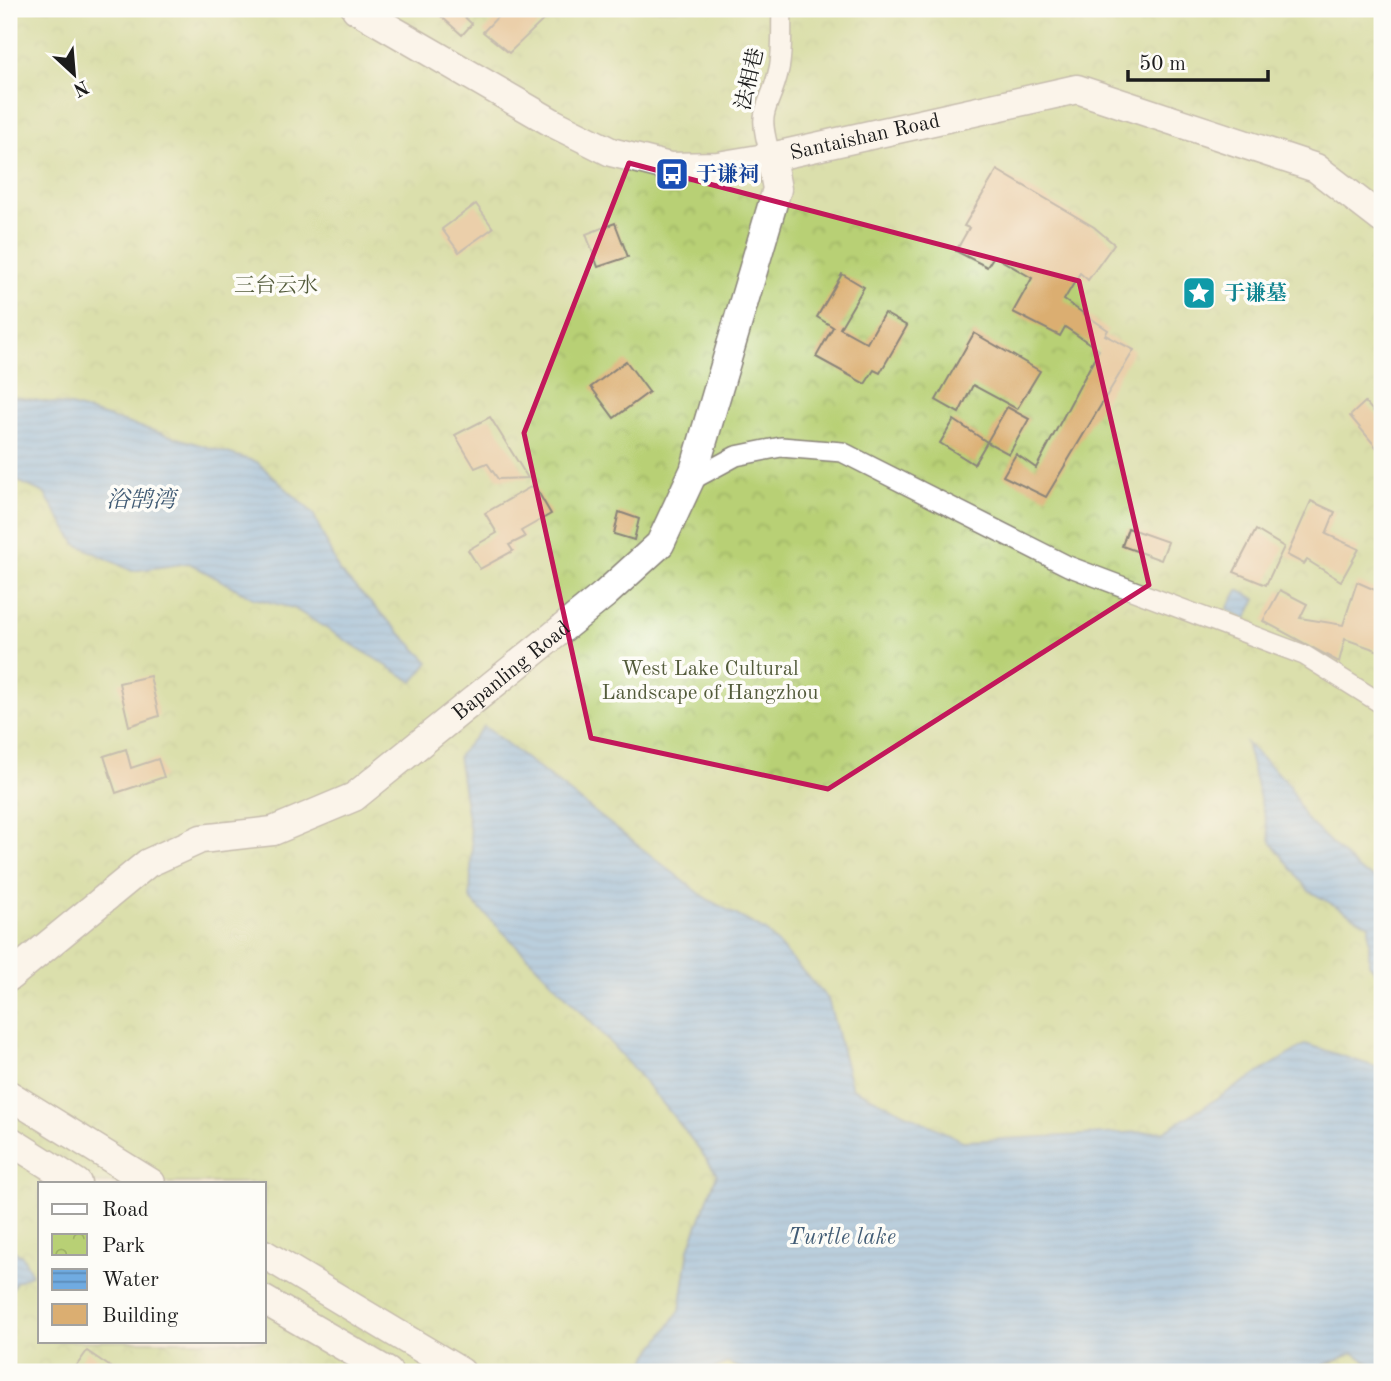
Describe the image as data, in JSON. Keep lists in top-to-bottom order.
{
  "streets": {
    "street": ["法相巷", "Santaishan Road", "Bapanling Road"]
  },
  "crossings": [
    ["法相巷", "Santaishan Road"],
    ["法相巷", "Bapanling Road"],
    ["Santaishan Road", "Bapanling Road"]
  ],
  "water": ["浴鹄湾", "Turtle lake"],
  "parks": ["三台云水", "West Lake Cultural Landscape of Hangzhou"],
  "places": {
    "bus stop": ["于谦祠"],
    "place": ["于谦墓"]
  },
  "legend": [
    "Road",
    "Park",
    "Water",
    "Building"
  ],
  "scale_bar": "50 m",
  "north": "bottom right"
}
